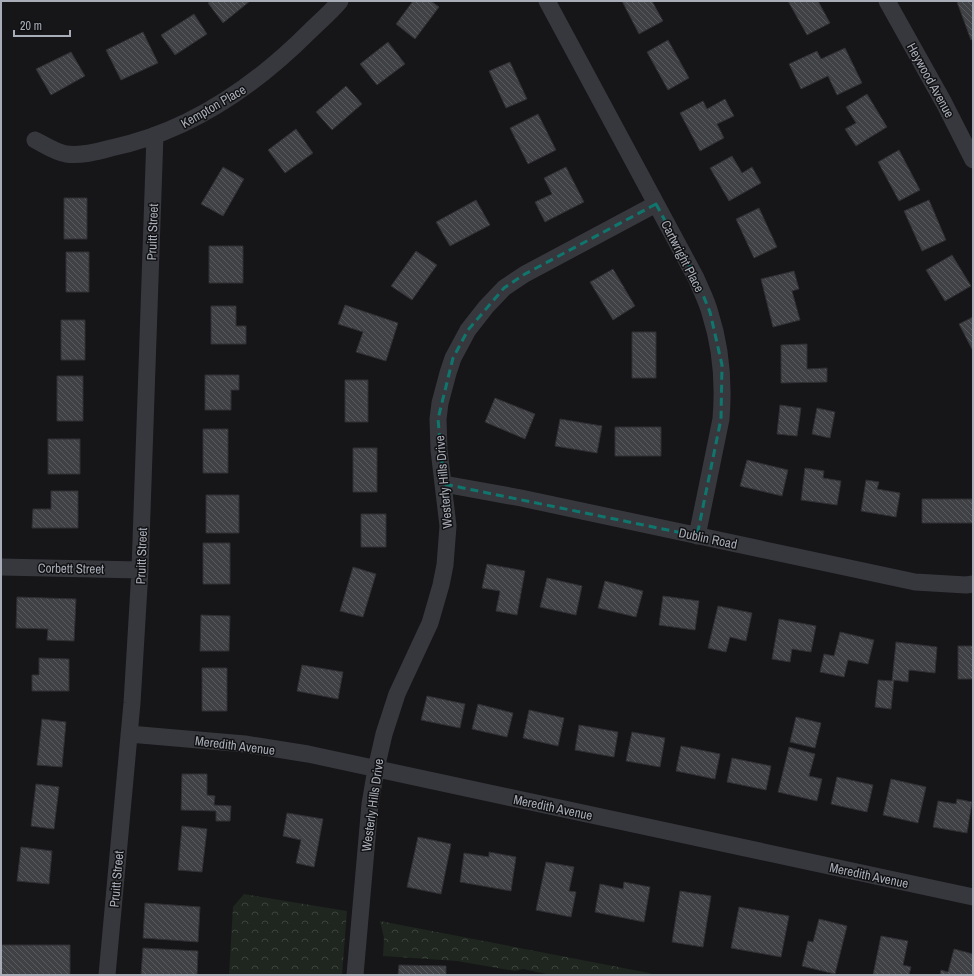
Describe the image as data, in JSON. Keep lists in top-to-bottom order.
{
  "streets": {
    "street": [
      "Heywood Avenue",
      "Kempton Place",
      "Pruitt Street",
      "Cartwright Place",
      "Westerly Hills Drive",
      "Dublin Road",
      "Corbett Street",
      "Meredith Avenue"
    ]
  },
  "crossings": [
    ["Kempton Place", "Pruitt Street"],
    ["Pruitt Street", "Corbett Street"],
    ["Pruitt Street", "Meredith Avenue"],
    ["Cartwright Place", "Westerly Hills Drive"],
    ["Cartwright Place", "Dublin Road"],
    ["Westerly Hills Drive", "Dublin Road"],
    ["Westerly Hills Drive", "Meredith Avenue"]
  ],
  "scale_bar": "20 m"
}
